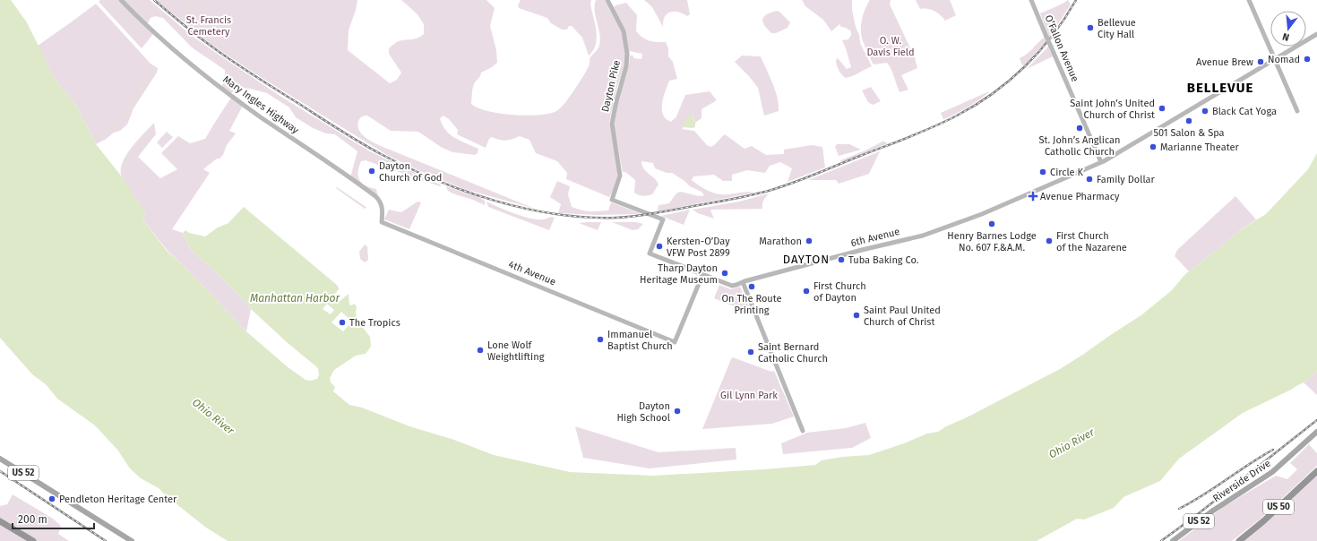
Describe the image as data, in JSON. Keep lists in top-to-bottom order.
{
  "streets": {
    "highway": ["US 50"],
    "main road": ["US 52", "Riverside Drive"],
    "street": [
      "O’Fallon Avenue",
      "Dayton Pike",
      "Mary Ingles Highway",
      "6th Avenue",
      "4th Avenue"
    ]
  },
  "crossings": [
    ["O’Fallon Avenue", "6th Avenue"],
    ["Dayton Pike", "6th Avenue"],
    ["Mary Ingles Highway", "4th Avenue"],
    ["6th Avenue", "4th Avenue"]
  ],
  "districts": ["BELLEVUE", "DAYTON"],
  "water": ["Manhattan Harbor", "Ohio River"],
  "parks": ["St. Francis Cemetery", "O. W. Davis Field", "Gil Lynn Park"],
  "places": {
    "other": [
      "Bellevue City Hall",
      "Nomad",
      "Avenue Brew",
      "Saint John’s United Church of Christ",
      "Black Cat Yoga",
      "501 Salon & Spa",
      "St. John’s Anglican Catholic Church",
      "Marianne Theater",
      "Dayton Church of God",
      "Circle K",
      "Family Dollar",
      "Henry Barnes Lodge No. 607 F.&A.M.",
      "Marathon",
      "First Church of the Nazarene",
      "Kersten-O’Day VFW Post 2899",
      "Tuba Baking Co.",
      "Tharp Dayton Heritage Museum",
      "On The Route Printing",
      "First Church of Dayton",
      "Saint Paul United Church of Christ",
      "The Tropics",
      "Immanuel Baptist Church",
      "Lone Wolf Weightlifting",
      "Saint Bernard Catholic Church",
      "Dayton High School",
      "Pendleton Heritage Center"
    ],
    "health": ["Avenue Pharmacy"]
  },
  "scale_bar": "200 m",
  "north": "bottom"
}
